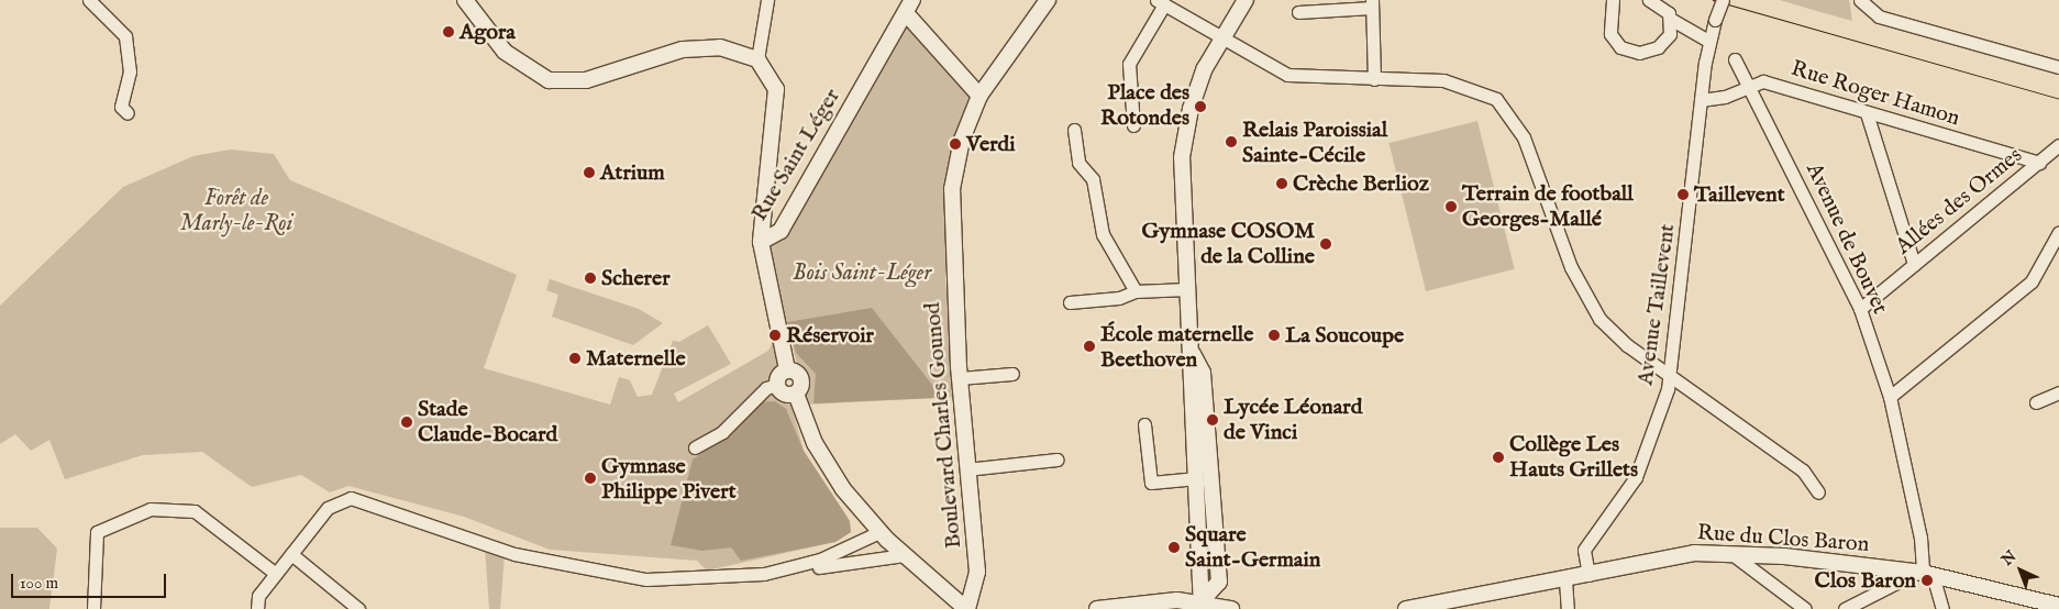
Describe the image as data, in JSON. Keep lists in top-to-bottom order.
{
  "streets": {
    "street": [
      "Rue Roger Hamon",
      "Rue Saint Léger",
      "Allées des Ormes",
      "Avenue de Bouvet",
      "Avenue Taillevent",
      "Boulevard Charles Gounod",
      "Rue du Clos Baron"
    ]
  },
  "crossings": [
    ["Rue Roger Hamon", "Allées des Ormes"],
    ["Rue Roger Hamon", "Avenue de Bouvet"],
    ["Rue Roger Hamon", "Avenue Taillevent"],
    ["Rue Saint Léger", "Boulevard Charles Gounod"],
    ["Allées des Ormes", "Avenue de Bouvet"],
    ["Avenue de Bouvet", "Rue du Clos Baron"],
    ["Avenue Taillevent", "Rue du Clos Baron"]
  ],
  "parks": ["Forêt de Marly-le-Roi", "Bois Saint-Léger"],
  "places": [
    "Agora",
    "Place des Rotondes",
    "Relais Paroissial Sainte-Cécile",
    "Verdi",
    "Atrium",
    "Crèche Berlioz",
    "Taillevent",
    "Terrain de football Georges-Mallé",
    "Gymnase COSOM de la Colline",
    "Scherer",
    "Réservoir",
    "La Soucoupe",
    "École maternelle Beethoven",
    "Maternelle",
    "Lycée Léonard de Vinci",
    "Stade Claude-Bocard",
    "Collège Les Hauts Grillets",
    "Gymnase Philippe Pivert",
    "Square Saint-Germain",
    "Clos Baron"
  ],
  "scale_bar": "100 m",
  "north": "top left"
}
